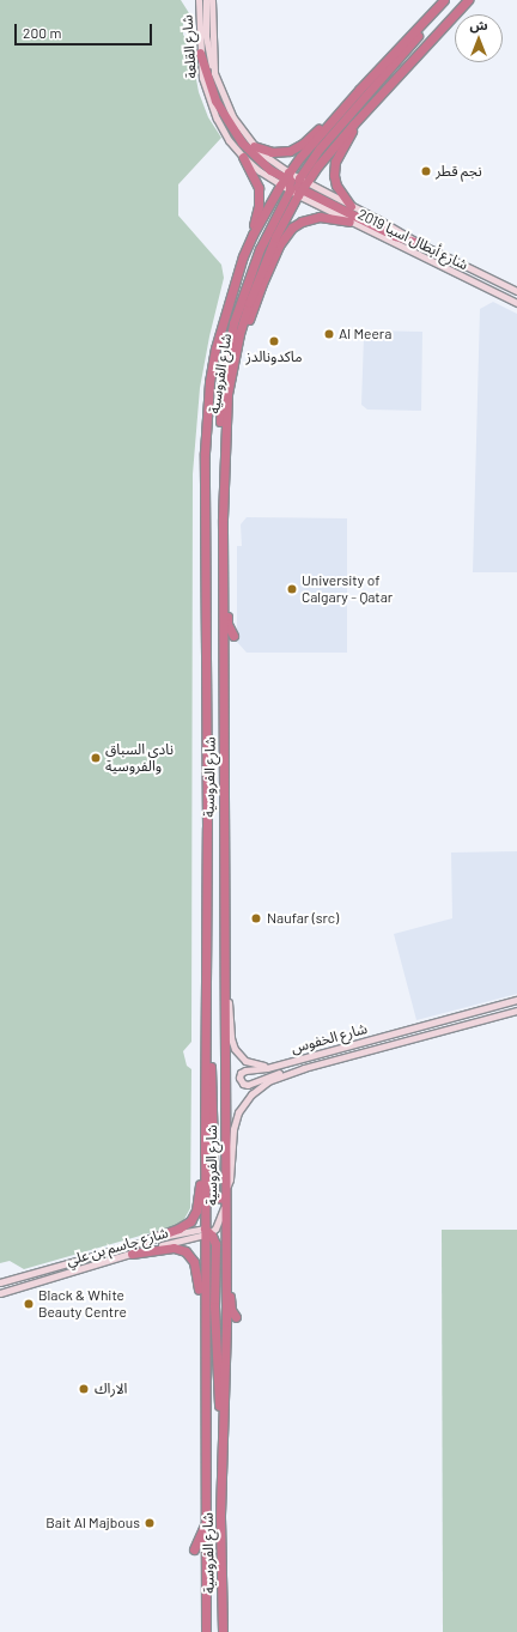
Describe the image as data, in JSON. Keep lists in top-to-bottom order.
{
  "streets": {
    "highway": ["شارع الفروسية"],
    "street": [
      "شارع القلعة",
      "شارع أبطال اسيا 2019",
      "شارع الخفوس",
      "شارع جاسم بن علي"
    ]
  },
  "crossings": [
    ["شارع القلعة", "شارع أبطال اسيا 2019"],
    ["شارع القلعة", "شارع الفروسية"],
    ["شارع أبطال اسيا 2019", "شارع الفروسية"],
    ["شارع الفروسية", "شارع الخفوس"],
    ["شارع الفروسية", "شارع جاسم بن علي"]
  ],
  "places": [
    "نجم قطر",
    "Al Meera",
    "ماكدونالدز",
    "University of Calgary - Qatar",
    "نادي السباق والفروسية",
    "Naufar (src)",
    "Black & White Beauty Centre",
    "الاراك",
    "Bait Al Majbous"
  ],
  "scale_bar": "200 m",
  "north": "top"
}
